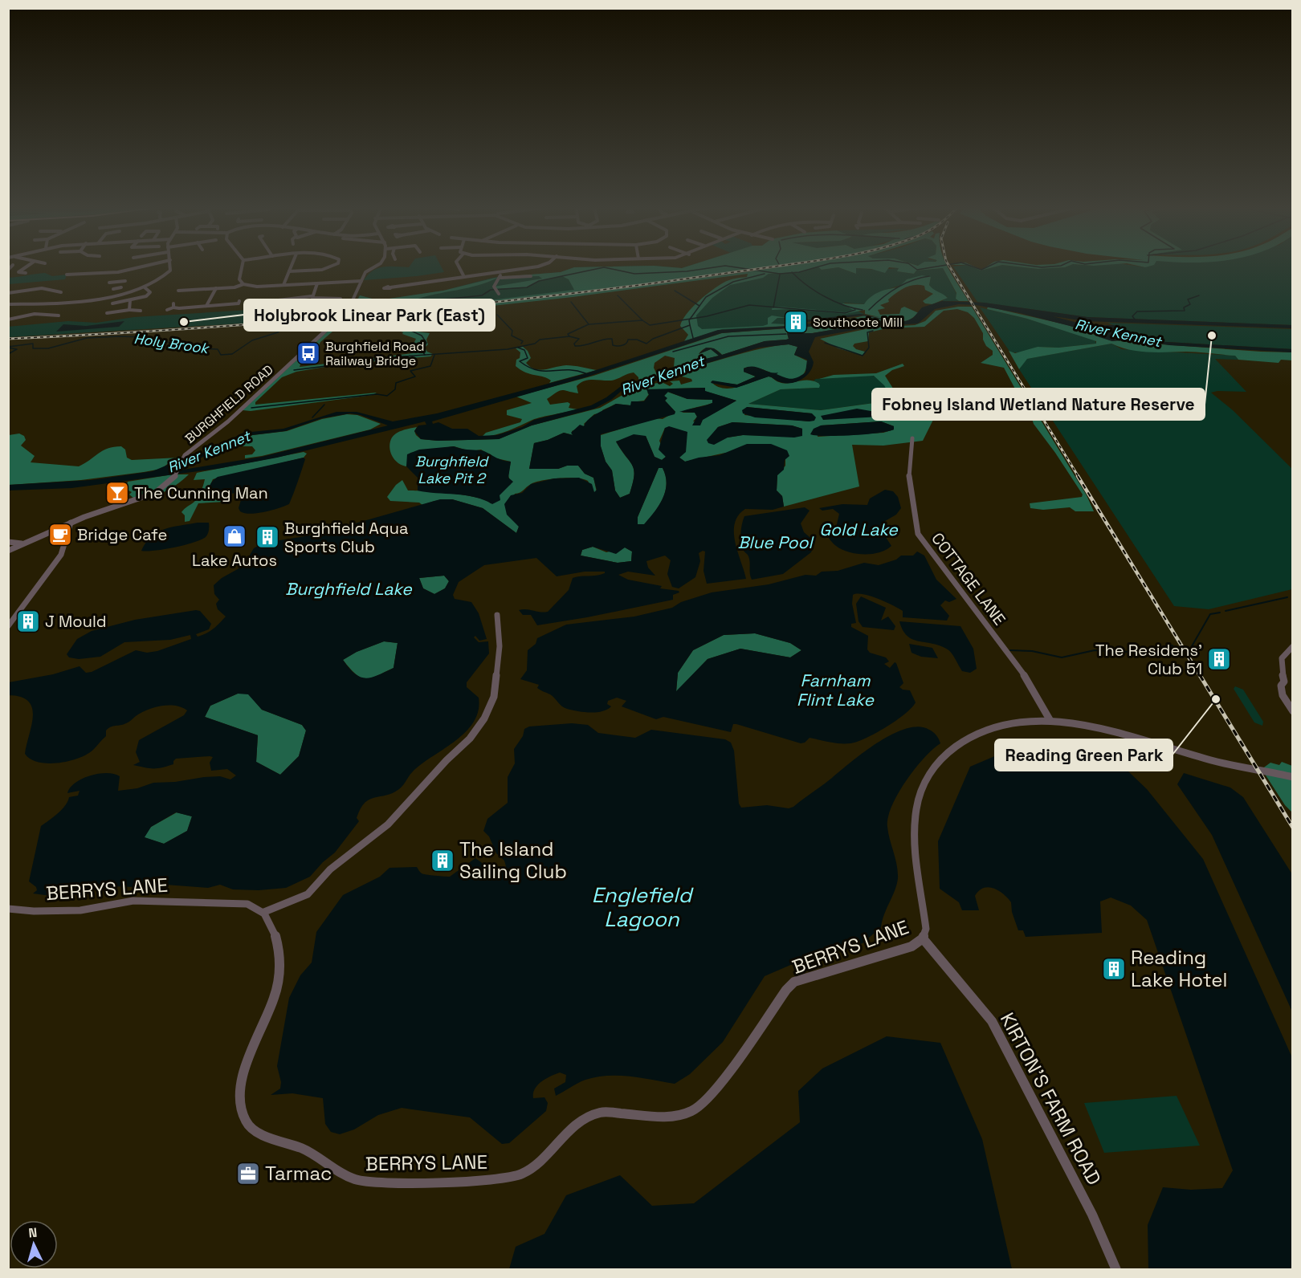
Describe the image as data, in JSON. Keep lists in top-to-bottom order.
{
  "streets": {
    "street": [
      "BURGHFIELD ROAD",
      "COTTAGE LANE",
      "BERRYS LANE",
      "KIRTON'S FARM ROAD"
    ]
  },
  "crossings": [
    ["BERRYS LANE", "KIRTON'S FARM ROAD"]
  ],
  "water": [
    "River Kennet",
    "Holy Brook",
    "Burghfield Lake Pit 2",
    "Gold Lake",
    "Blue Pool",
    "Burghfield Lake",
    "Farnham Flint Lake",
    "Englefield Lagoon"
  ],
  "places": {
    "other": ["Holybrook Linear Park (East)", "Fobney Island Wetland Nature Reserve", "Reading Green Park"],
    "building": [
      "Southcote Mill",
      "Burghfield Aqua Sports Club",
      "J Mould",
      "The Residens' Club 51",
      "The Island Sailing Club",
      "Reading Lake Hotel"
    ],
    "bus stop": ["Burghfield Road Railway Bridge"],
    "bar": ["The Cunning Man"],
    "cafe": ["Bridge Cafe"],
    "shop": ["Lake Autos"],
    "office": ["Tarmac"]
  },
  "north": "top"
}
